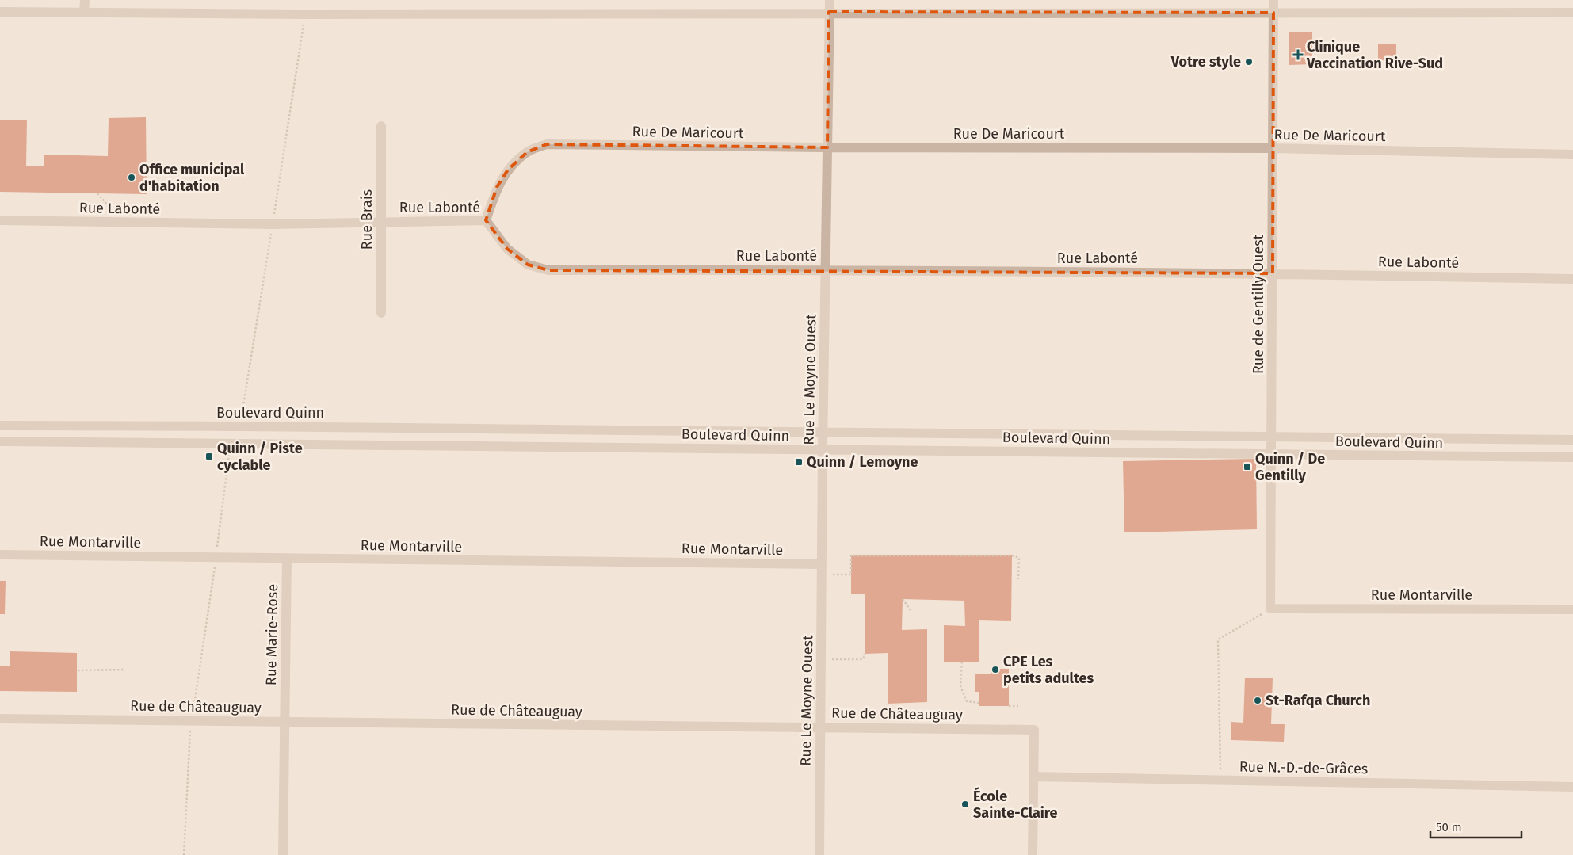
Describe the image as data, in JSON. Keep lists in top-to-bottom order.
{
  "streets": {
    "street": [
      "Rue De Maricourt",
      "Rue Labonté",
      "Rue Brais",
      "Rue de Gentilly Ouest",
      "Rue Le Moyne Ouest",
      "Boulevard Quinn",
      "Rue Montarville",
      "Rue Marie-Rose",
      "Rue de Châteauguay",
      "Rue N.-D.-de-Grâces"
    ]
  },
  "crossings": [
    ["Rue De Maricourt", "Rue Labonté"],
    ["Rue De Maricourt", "Rue de Gentilly Ouest"],
    ["Rue De Maricourt", "Rue Le Moyne Ouest"],
    ["Rue Labonté", "Rue Brais"],
    ["Rue Labonté", "Rue de Gentilly Ouest"],
    ["Rue Labonté", "Rue Le Moyne Ouest"],
    ["Rue de Gentilly Ouest", "Boulevard Quinn"],
    ["Rue de Gentilly Ouest", "Rue Montarville"],
    ["Rue Le Moyne Ouest", "Boulevard Quinn"],
    ["Rue Le Moyne Ouest", "Rue Montarville"],
    ["Rue Le Moyne Ouest", "Rue de Châteauguay"],
    ["Rue Montarville", "Rue Marie-Rose"],
    ["Rue Marie-Rose", "Rue de Châteauguay"],
    ["Rue de Châteauguay", "Rue N.-D.-de-Grâces"]
  ],
  "places": {
    "health": ["Clinique Vaccination Rive-Sud"],
    "other": [
      "Votre style",
      "Office municipal d'habitation",
      "CPE Les petits adultes",
      "St-Rafqa Church",
      "École Sainte-Claire"
    ],
    "transit": ["Quinn / Piste cyclable", "Quinn / Lemoyne", "Quinn / De Gentilly"]
  },
  "scale_bar": "50 m"
}
